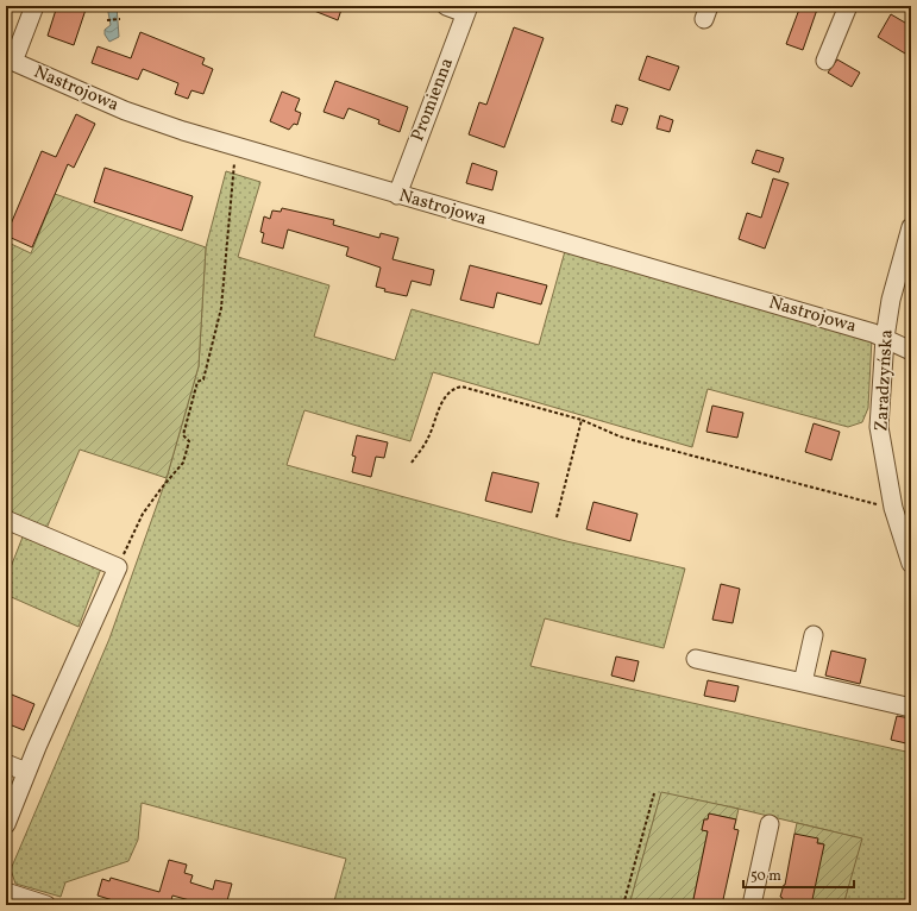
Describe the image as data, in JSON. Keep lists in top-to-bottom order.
{
  "streets": {
    "street": ["Nastrojowa", "Promienna", "Zaradzyńska"]
  },
  "crossings": [
    ["Nastrojowa", "Promienna"],
    ["Nastrojowa", "Zaradzyńska"]
  ],
  "scale_bar": "50 m"
}
